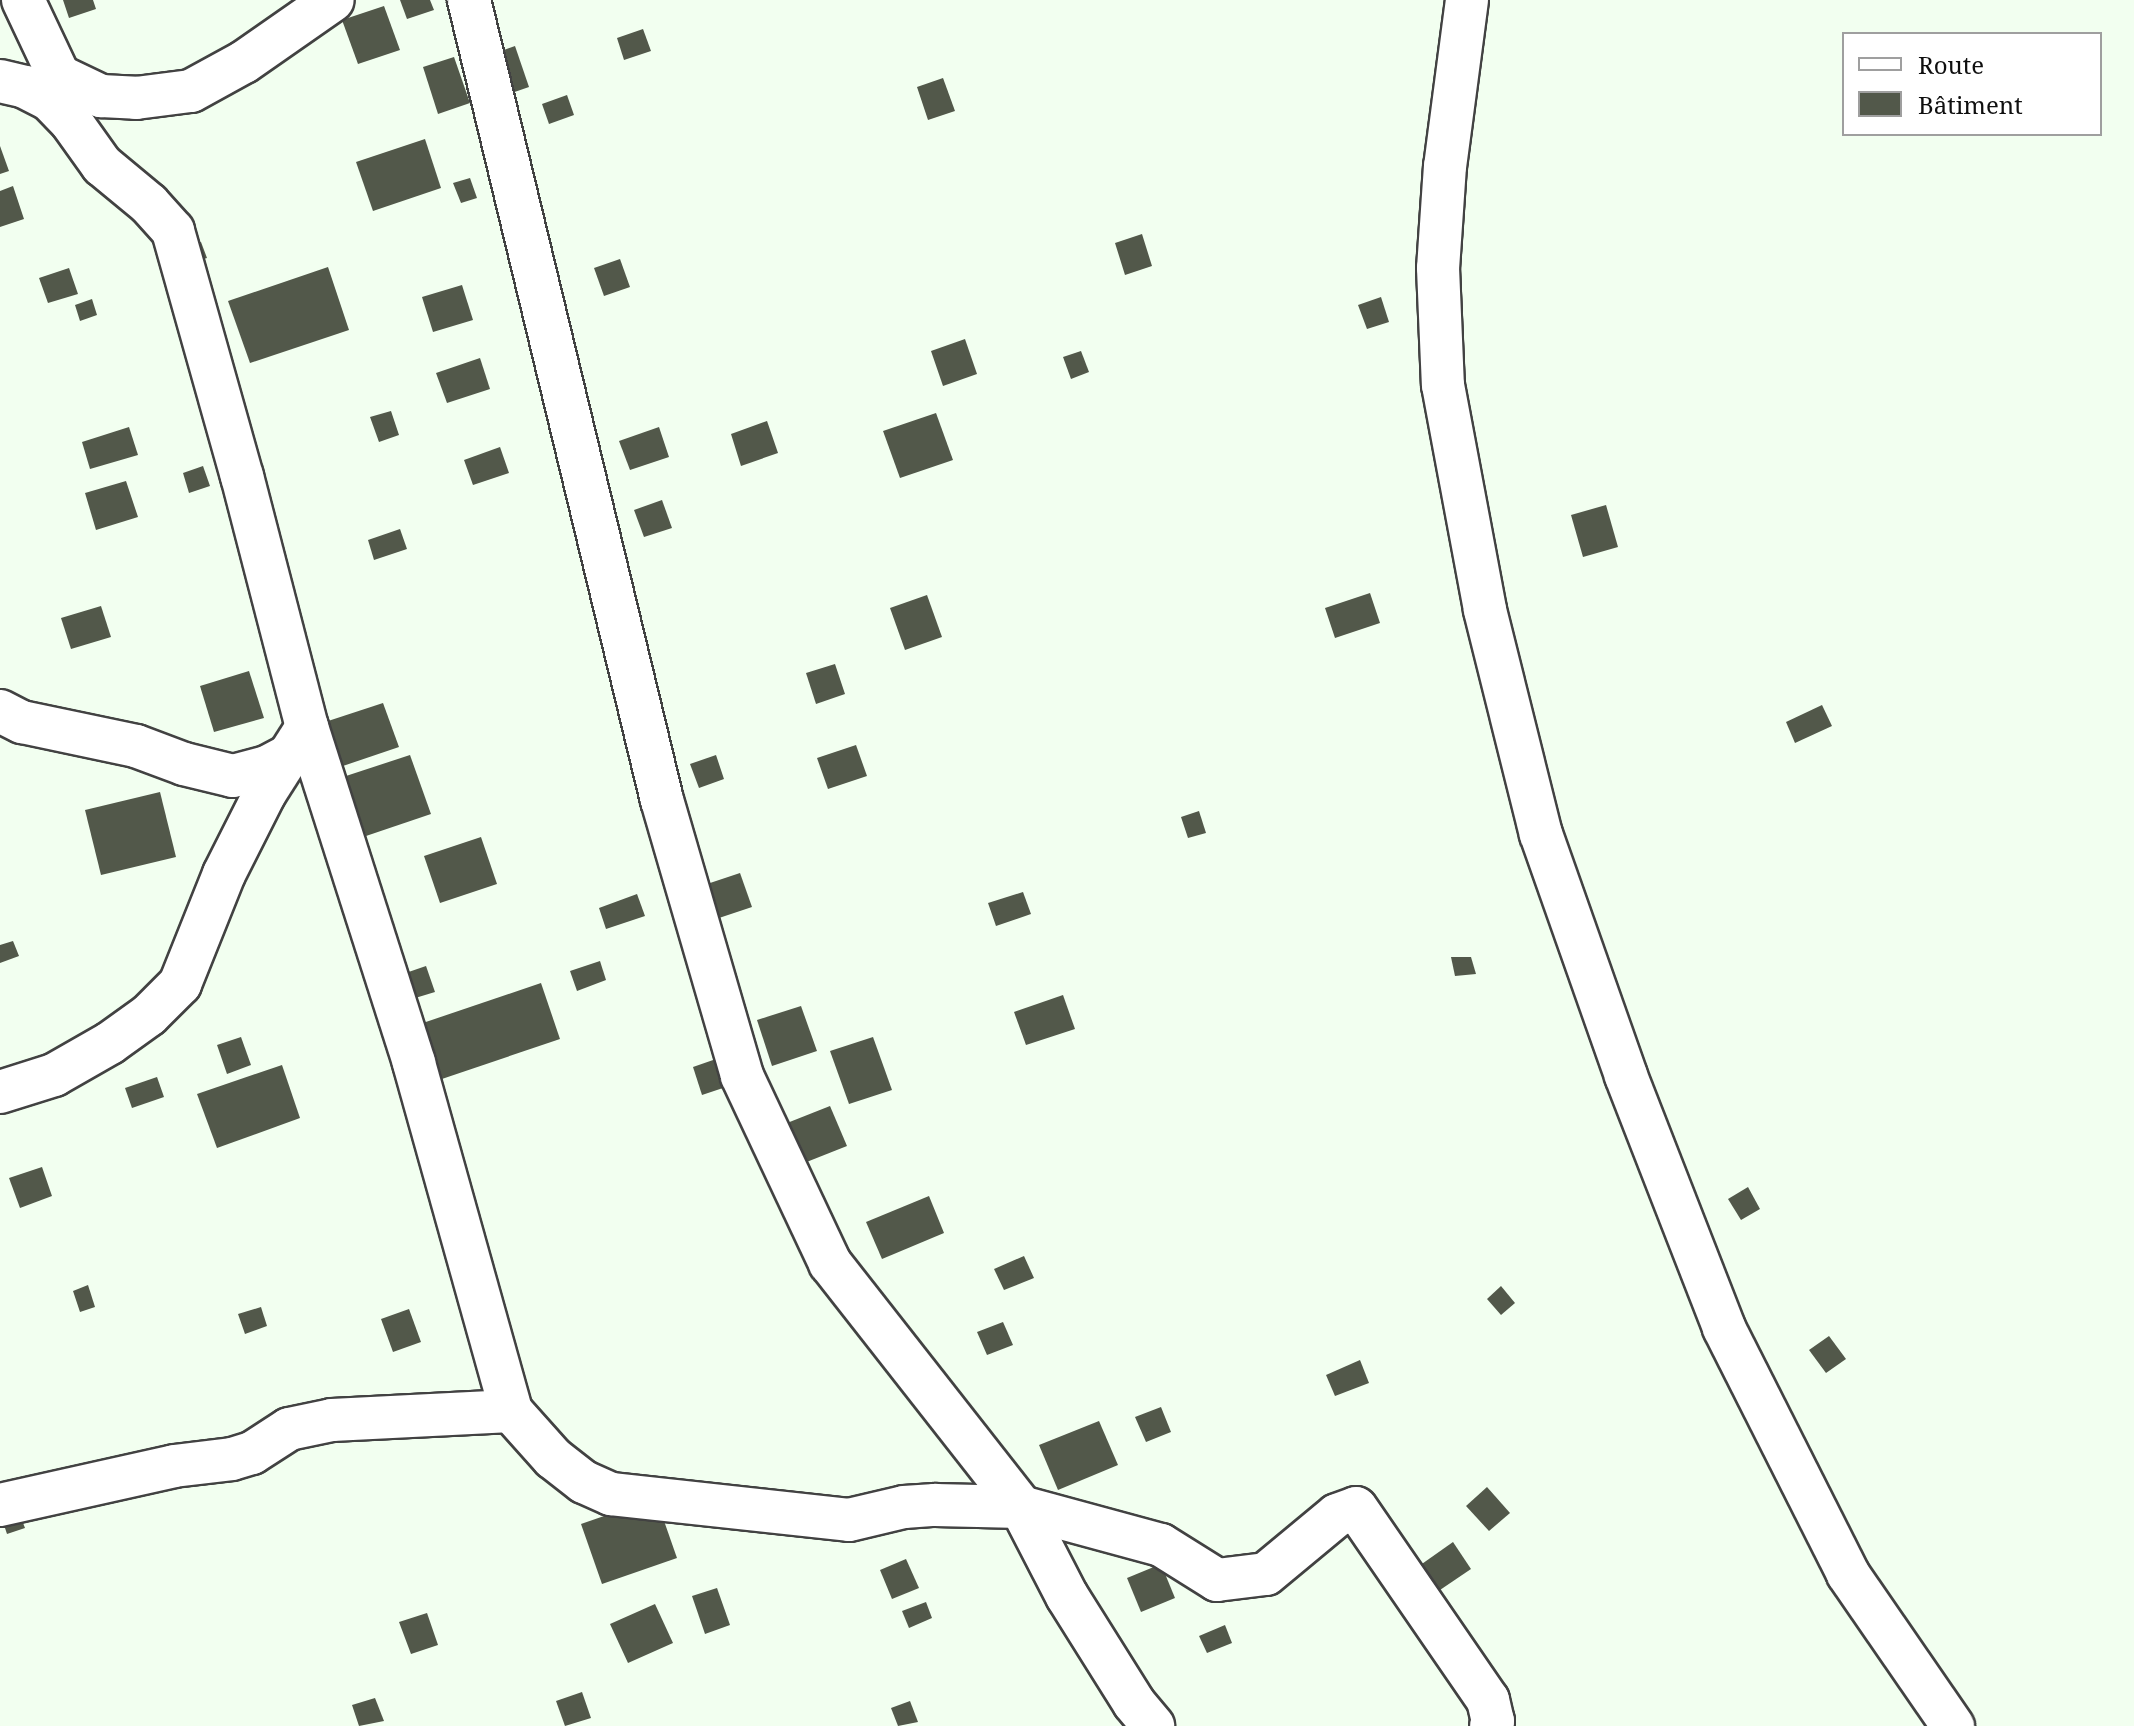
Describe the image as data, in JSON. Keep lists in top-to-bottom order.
{
  "legend": ["Route", "Bâtiment"]
}
